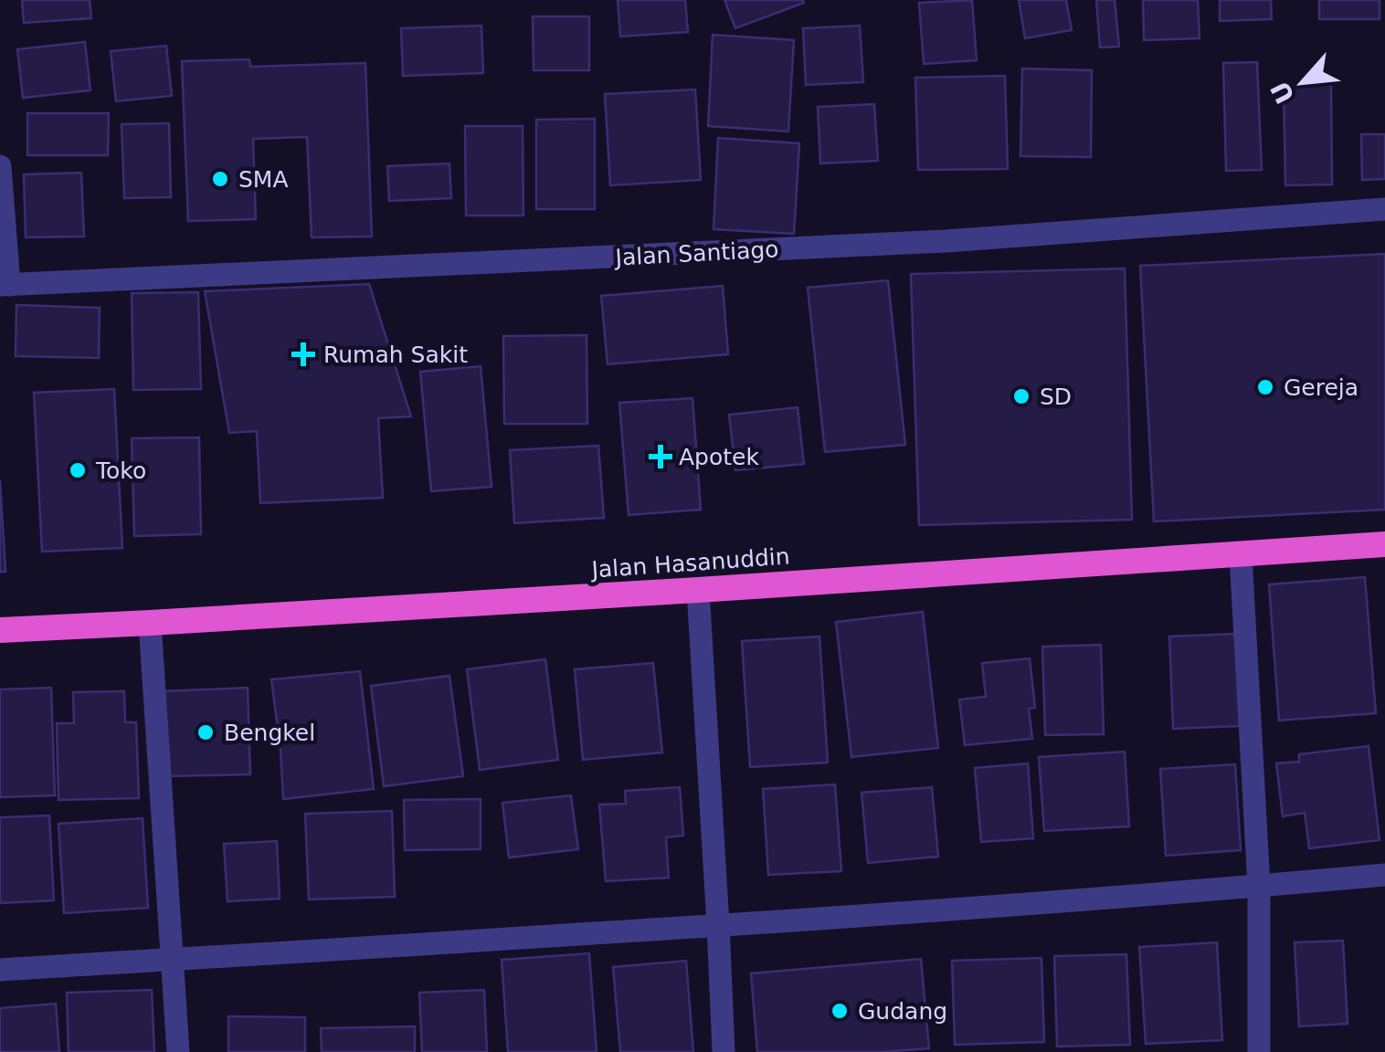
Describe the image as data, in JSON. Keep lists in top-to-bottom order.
{
  "streets": {
    "highway": ["Jalan Hasanuddin"],
    "street": ["Jalan Santiago"]
  },
  "places": {
    "other": [
      "SMA",
      "Gereja",
      "SD",
      "Toko",
      "Bengkel",
      "Gudang"
    ],
    "health": ["Rumah Sakit", "Apotek"]
  },
  "north": "bottom left"
}
